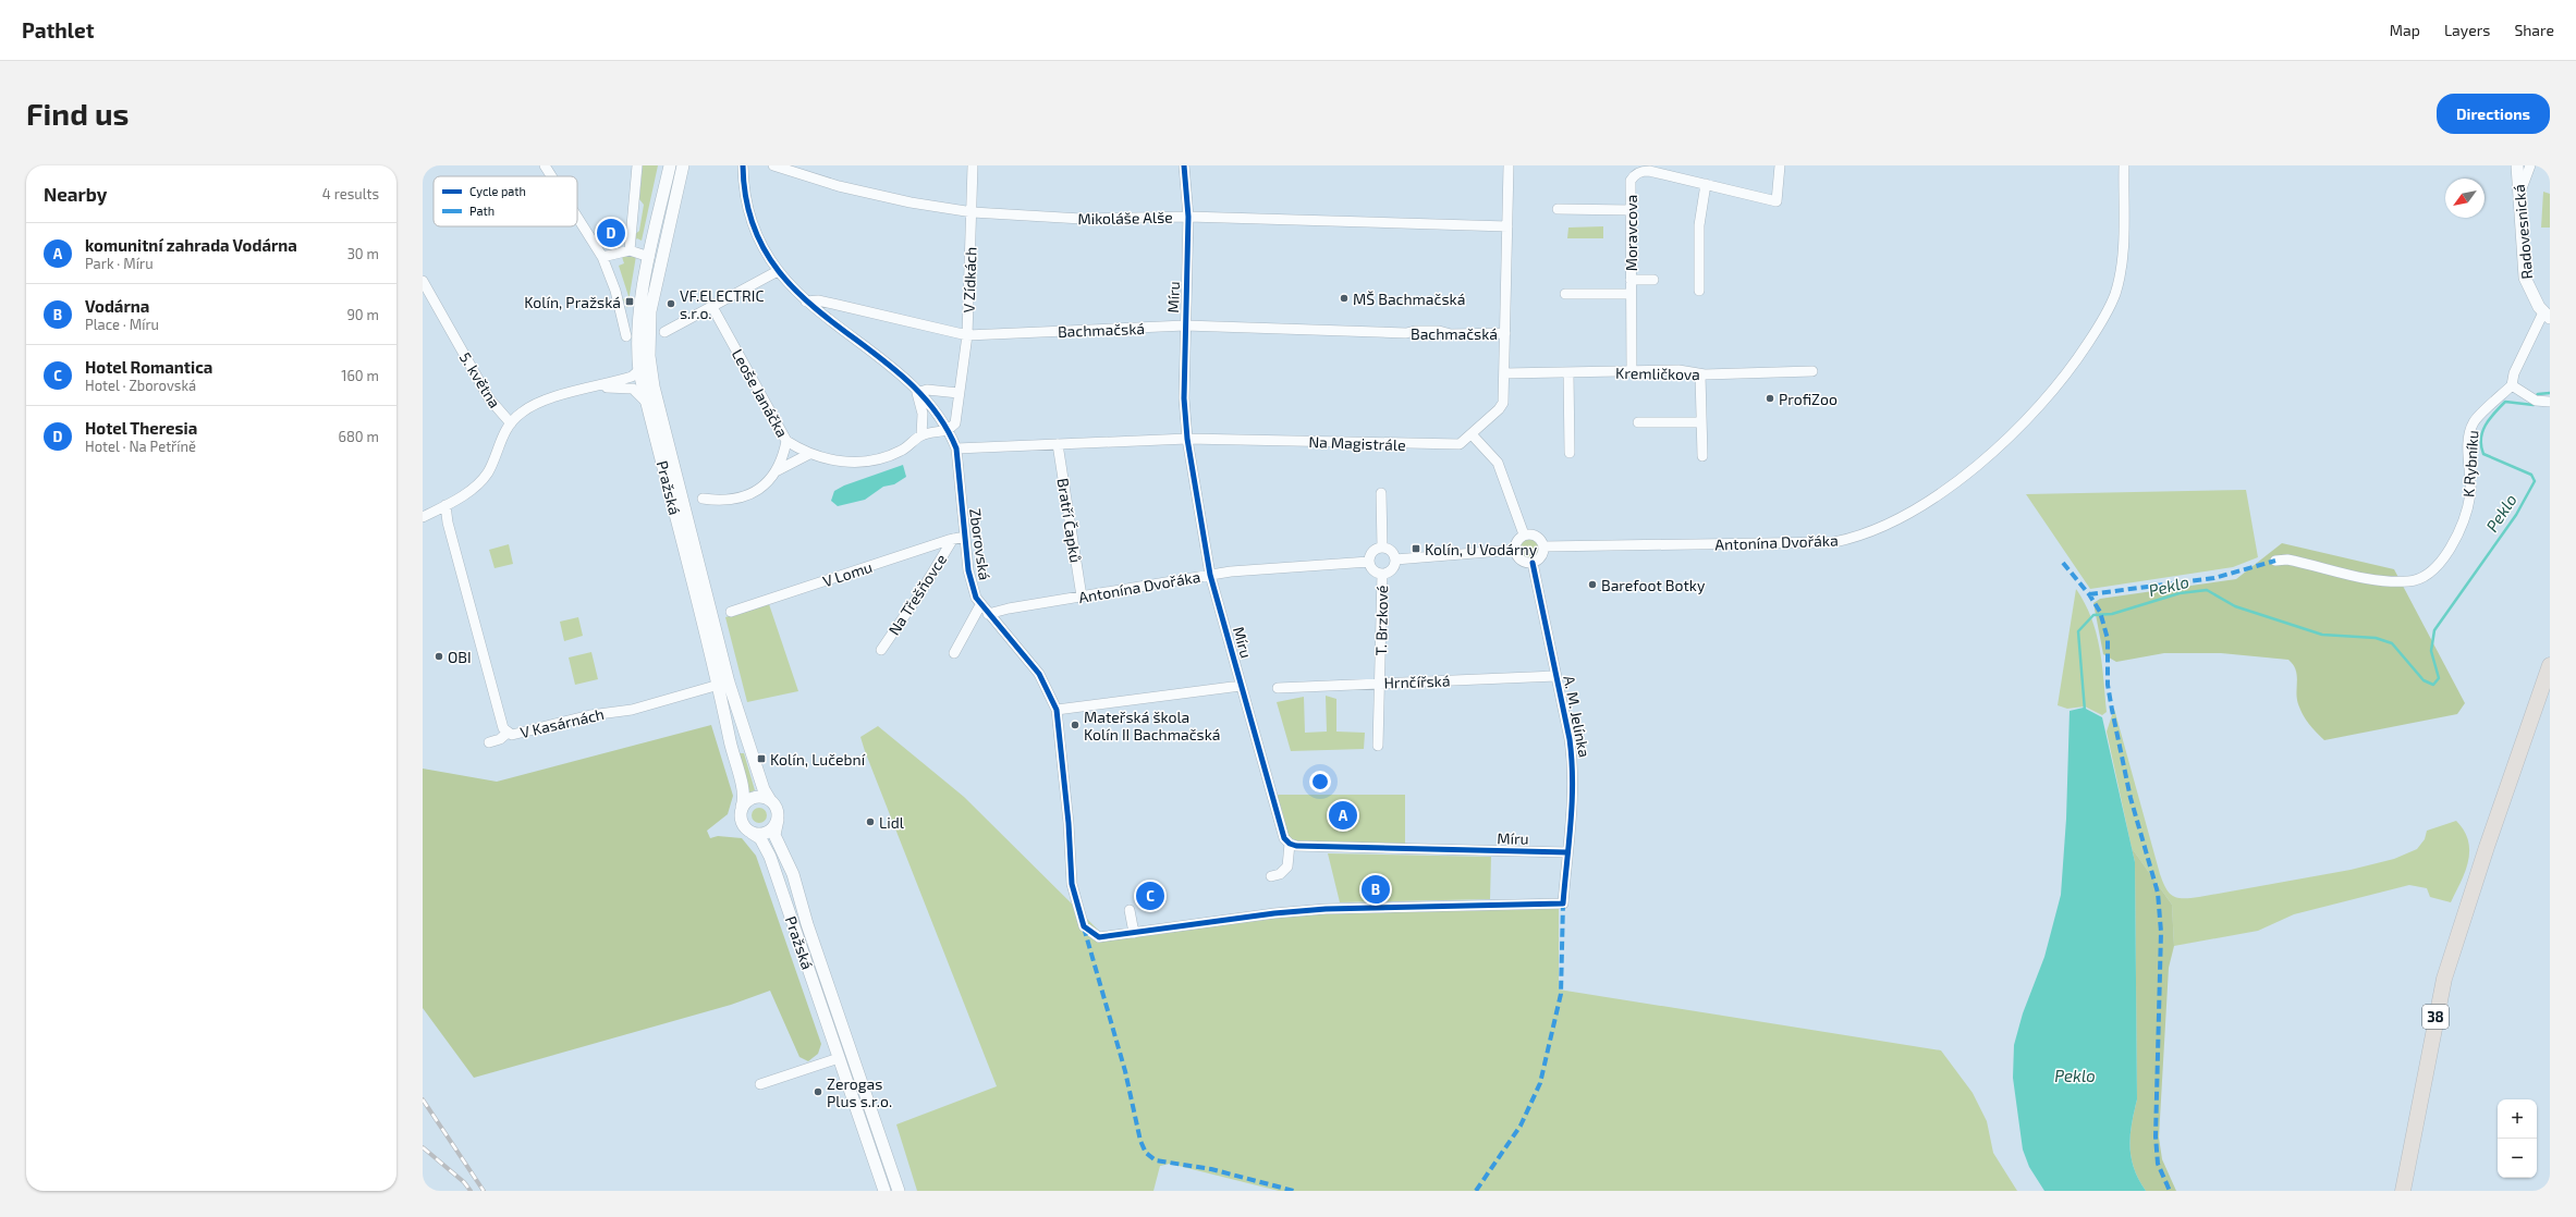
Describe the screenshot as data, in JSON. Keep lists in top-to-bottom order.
{
  "streets": {
    "main road": ["38"],
    "street": [
      "Mikoláše Alše",
      "Radovesnická",
      "Moravcova",
      "V Zídkách",
      "Míru",
      "Bachmačská",
      "Kremličkova",
      "5. května",
      "Leoše Janáčka",
      "Na Magistrále",
      "K Rybníku",
      "Pražská",
      "Bratří Čapků",
      "Antonína Dvořáka",
      "Zborovská",
      "V Lomu",
      "Na Třešňovce",
      "T. Brzkové",
      "Hrnčířská",
      "A. M. Jelínka",
      "V Kasárnách"
    ]
  },
  "crossings": [
    ["Mikoláše Alše", "V Zídkách"],
    ["Mikoláše Alše", "Míru"],
    ["Mikoláše Alše", "Na Magistrále"],
    ["Radovesnická", "K Rybníku"],
    ["Moravcova", "Kremličkova"],
    ["V Zídkách", "Bachmačská"],
    ["V Zídkách", "Leoše Janáčka"],
    ["V Zídkách", "Zborovská"],
    ["Míru", "Bachmačská"],
    ["Míru", "Na Magistrále"],
    ["Míru", "Antonína Dvořáka"],
    ["Míru", "A. M. Jelínka"],
    ["Bachmačská", "Na Magistrále"],
    ["Bachmačská", "Zborovská"],
    ["Kremličkova", "Na Magistrále"],
    ["5. května", "Pražská"],
    ["Leoše Janáčka", "Zborovská"],
    ["Na Magistrále", "Bratří Čapků"],
    ["Na Magistrále", "Zborovská"],
    ["Pražská", "V Kasárnách"],
    ["Bratří Čapků", "Antonína Dvořáka"],
    ["Antonína Dvořáka", "Zborovská"],
    ["Antonína Dvořáka", "T. Brzkové"],
    ["Antonína Dvořáka", "A. M. Jelínka"],
    ["Zborovská", "V Lomu"],
    ["Zborovská", "A. M. Jelínka"],
    ["V Lomu", "Na Třešňovce"],
    ["T. Brzkové", "Hrnčířská"],
    ["Hrnčířská", "A. M. Jelínka"]
  ],
  "water": ["Peklo"],
  "places": {
    "other": [
      "MŠ Bachmačská",
      "VF.ELECTRIC s.r.o.",
      "ProfiZoo",
      "Barefoot Botky",
      "OBI",
      "Mateřská škola Kolín II Bachmačská",
      "Lidl",
      "Zerogas Plus s.r.o."
    ],
    "transit": ["Kolín, Pražská", "Kolín, U Vodárny", "Kolín, Lučební"]
  },
  "legend": ["Cycle path", "Path"],
  "north": "bottom left",
  "page": {
    "header": "Pathlet",
    "nav": ["Map", "Layers", "Share"],
    "buttons": "Directions",
    "title": "Find us",
    "heading": ["Nearby", "4 results"],
    "pins": [
      "D",
      "A",
      "B",
      "C"
    ],
    "list": [
      {
        "mark": "A",
        "name": "komunitní zahrada Vodárna",
        "note": "Park · Míru",
        "value": "30 m"
      },
      {
        "mark": "B",
        "name": "Vodárna",
        "note": "Place · Míru",
        "value": "90 m"
      },
      {
        "mark": "C",
        "name": "Hotel Romantica",
        "note": "Hotel · Zborovská",
        "value": "160 m"
      },
      {
        "mark": "D",
        "name": "Hotel Theresia",
        "note": "Hotel · Na Petříně",
        "value": "680 m"
      }
    ],
    "map_buttons": ["+", "−"]
  }
}
